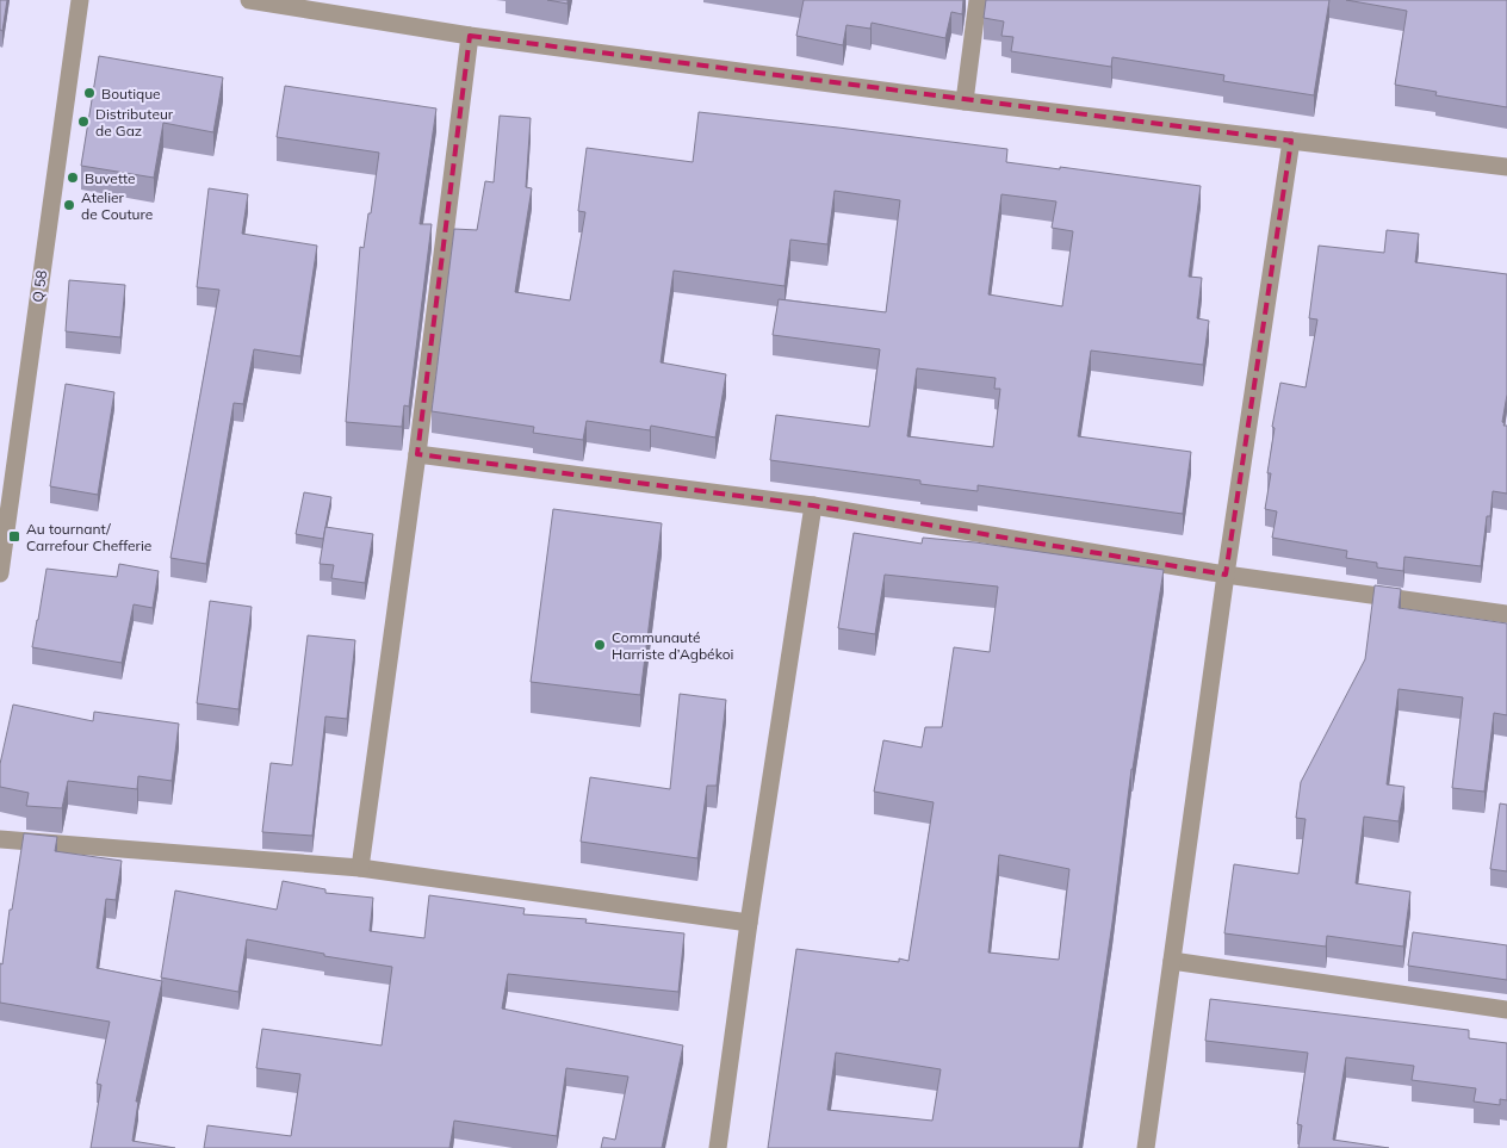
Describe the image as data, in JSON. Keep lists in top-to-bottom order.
{
  "streets": {
    "street": ["Q 58"]
  },
  "places": {
    "other": [
      "Boutique",
      "Distributeur de Gaz",
      "Buvette",
      "Atelier de Couture",
      "Communauté Harriste d’Agbékoi"
    ],
    "transit": ["Au tournant/ Carrefour Chefferie"]
  }
}
